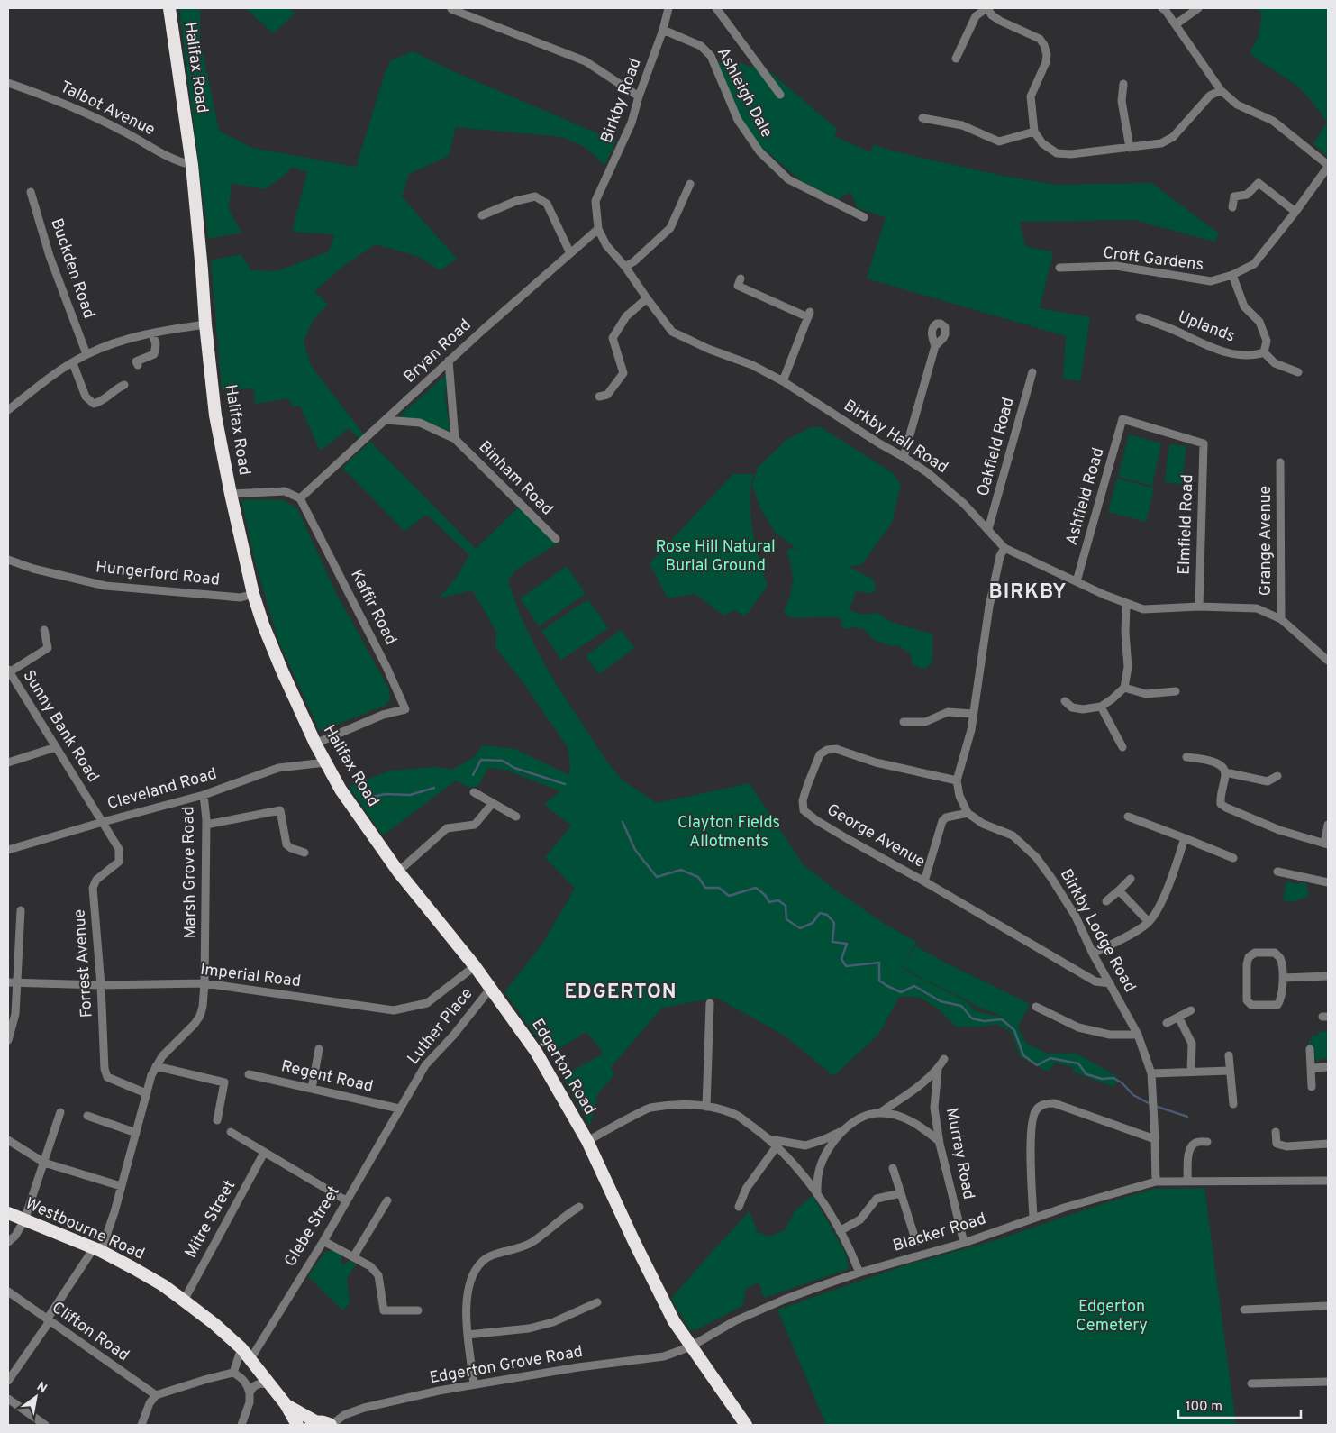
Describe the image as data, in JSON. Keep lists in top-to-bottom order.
{
  "streets": {
    "highway": ["Halifax Road", "Edgerton Road", "Westbourne Road"],
    "street": [
      "Ashleigh Dale",
      "Birkby Road",
      "Talbot Avenue",
      "Croft Gardens",
      "Buckden Road",
      "Uplands",
      "Bryan Road",
      "Birkby Hall Road",
      "Oakfield Road",
      "Binham Road",
      "Ashfield Road",
      "Elmfield Road",
      "Grange Avenue",
      "Hungerford Road",
      "Kaffir Road",
      "Sunny Bank Road",
      "Cleveland Road",
      "George Avenue",
      "Marsh Grove Road",
      "Birkby Lodge Road",
      "Forrest Avenue",
      "Imperial Road",
      "Luther Place",
      "Regent Road",
      "Murray Road",
      "Mitre Street",
      "Glebe Street",
      "Blacker Road",
      "Clifton Road",
      "Edgerton Grove Road"
    ]
  },
  "crossings": [
    ["Halifax Road", "Talbot Avenue"],
    ["Halifax Road", "Hungerford Road"],
    ["Halifax Road", "Kaffir Road"],
    ["Halifax Road", "Cleveland Road"],
    ["Halifax Road", "Edgerton Road"],
    ["Ashleigh Dale", "Birkby Road"],
    ["Birkby Road", "Birkby Hall Road"],
    ["Croft Gardens", "Uplands"],
    ["Bryan Road", "Birkby Hall Road"],
    ["Bryan Road", "Binham Road"],
    ["Bryan Road", "Kaffir Road"],
    ["Birkby Hall Road", "Oakfield Road"],
    ["Birkby Hall Road", "Ashfield Road"],
    ["Birkby Hall Road", "Elmfield Road"],
    ["Birkby Hall Road", "Grange Avenue"],
    ["Ashfield Road", "Elmfield Road"],
    ["Sunny Bank Road", "Cleveland Road"],
    ["Sunny Bank Road", "Forrest Avenue"],
    ["Cleveland Road", "Marsh Grove Road"],
    ["Cleveland Road", "Forrest Avenue"],
    ["George Avenue", "Birkby Lodge Road"],
    ["Marsh Grove Road", "Forrest Avenue"],
    ["Marsh Grove Road", "Imperial Road"],
    ["Marsh Grove Road", "Westbourne Road"],
    ["Marsh Grove Road", "Clifton Road"],
    ["Birkby Lodge Road", "Blacker Road"],
    ["Forrest Avenue", "Imperial Road"],
    ["Imperial Road", "Edgerton Road"],
    ["Luther Place", "Edgerton Road"],
    ["Luther Place", "Regent Road"],
    ["Luther Place", "Glebe Street"],
    ["Edgerton Road", "Blacker Road"],
    ["Edgerton Road", "Edgerton Grove Road"],
    ["Regent Road", "Glebe Street"],
    ["Murray Road", "Blacker Road"],
    ["Mitre Street", "Westbourne Road"],
    ["Glebe Street", "Westbourne Road"],
    ["Westbourne Road", "Edgerton Grove Road"],
    ["Blacker Road", "Edgerton Grove Road"]
  ],
  "districts": ["BIRKBY", "EDGERTON"],
  "parks": ["Rose Hill Natural Burial Ground", "Clayton Fields Allotments", "Edgerton Cemetery"],
  "scale_bar": "100 m",
  "north": "top right"
}
